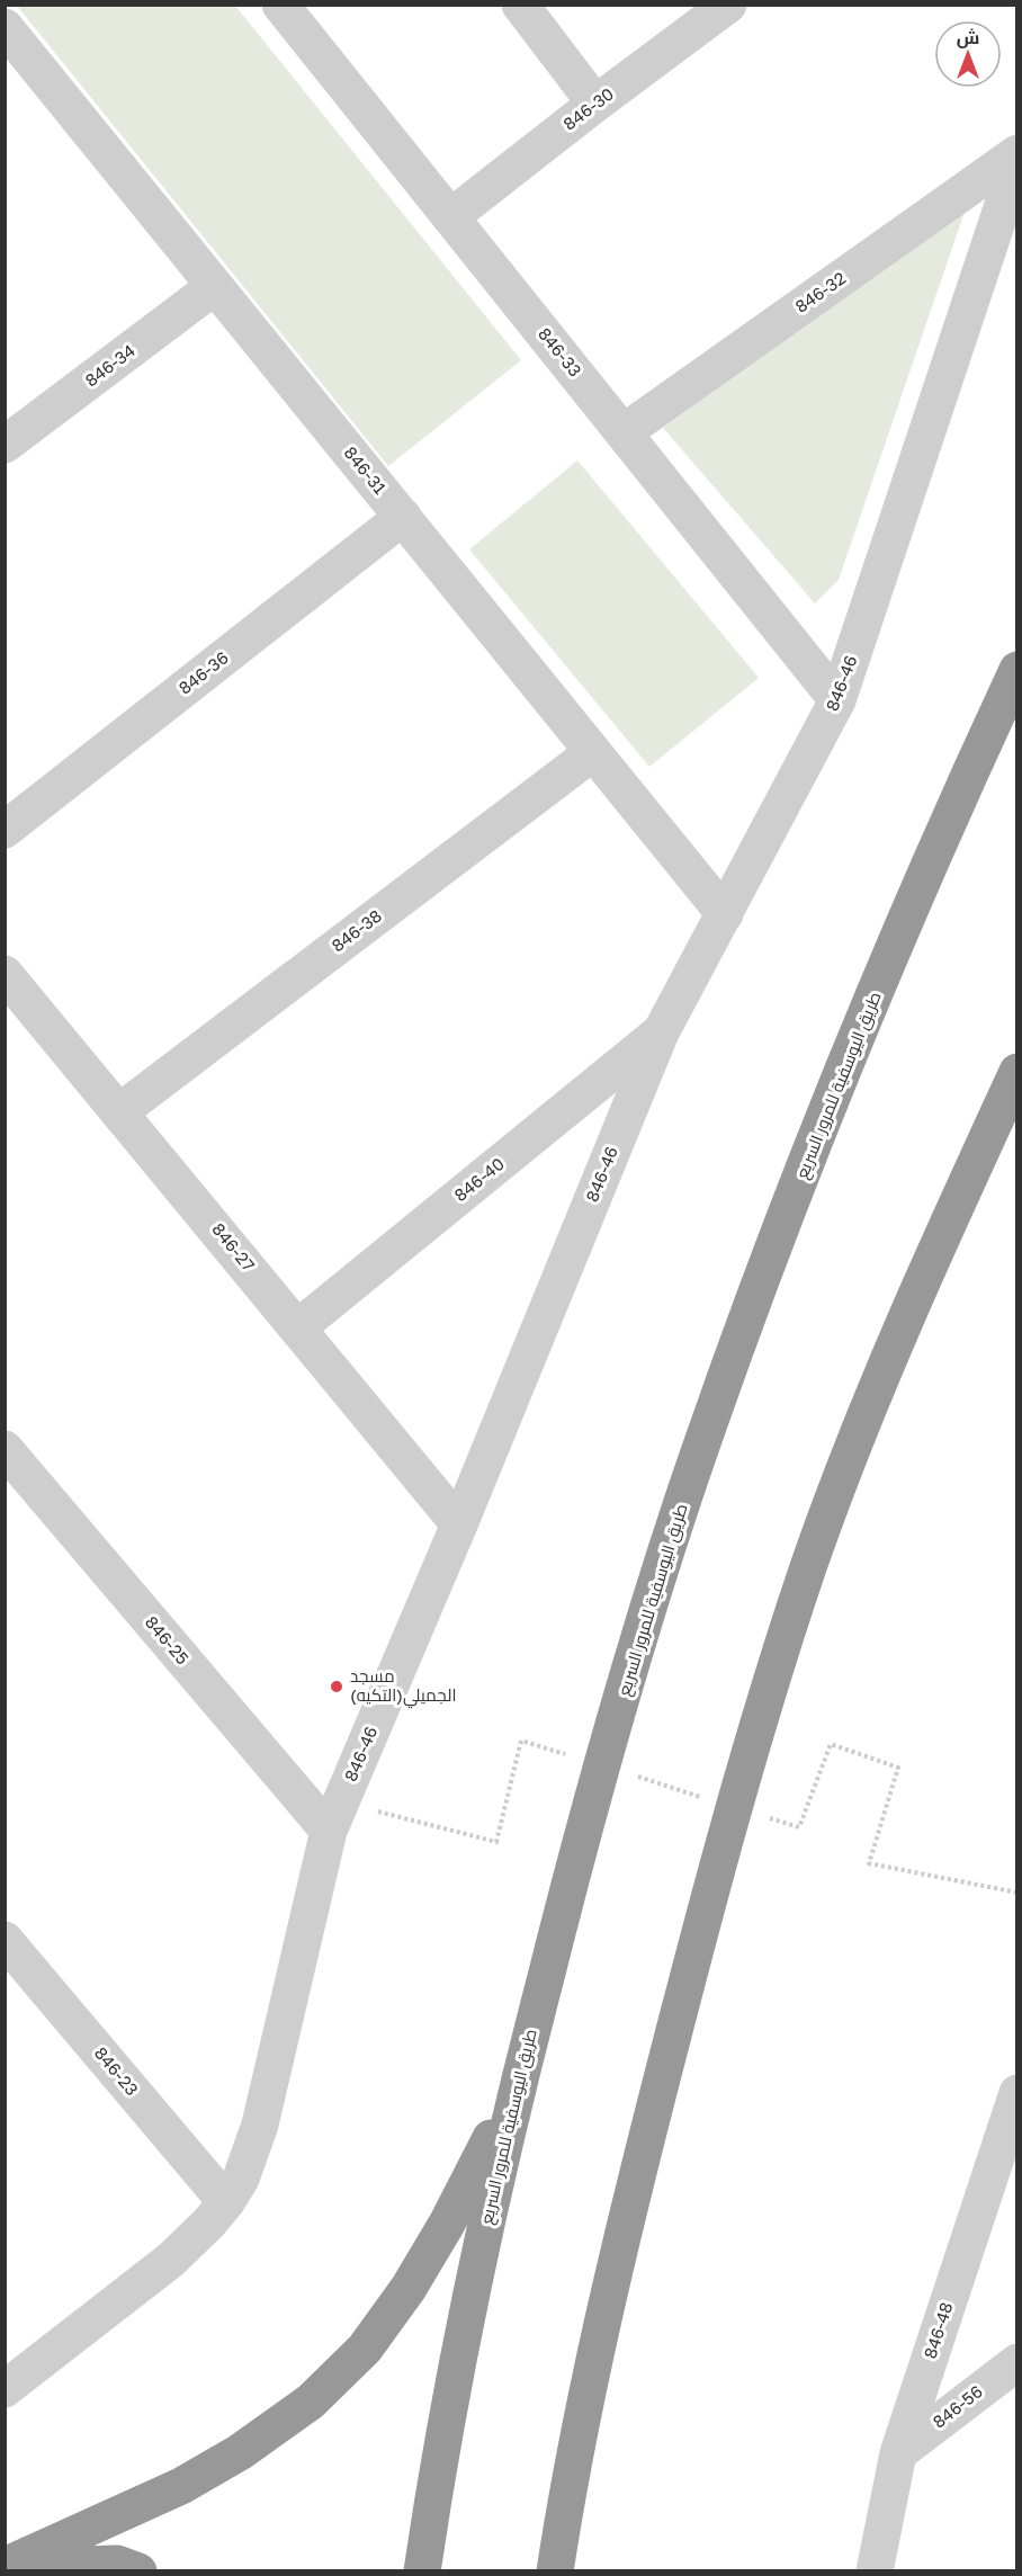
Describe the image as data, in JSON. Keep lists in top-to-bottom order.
{
  "streets": {
    "highway": ["طريق اليوسفية للمرور السريع"],
    "street": [
      "846-30",
      "846-32",
      "846-33",
      "846-34",
      "846-31",
      "846-36",
      "846-46",
      "846-38",
      "846-40",
      "846-27",
      "846-25",
      "846-23",
      "846-48",
      "846-56"
    ]
  },
  "crossings": [
    ["846-30", "846-33"],
    ["846-32", "846-33"],
    ["846-33", "846-46"],
    ["846-34", "846-31"],
    ["846-31", "846-36"],
    ["846-31", "846-46"],
    ["846-31", "846-38"],
    ["846-46", "846-40"],
    ["846-46", "846-27"],
    ["846-46", "846-25"],
    ["846-46", "846-23"],
    ["846-38", "846-27"],
    ["846-40", "846-27"],
    ["846-48", "846-56"]
  ],
  "places": ["مسجد الجميلي(التكيه)"],
  "north": "top"
}
